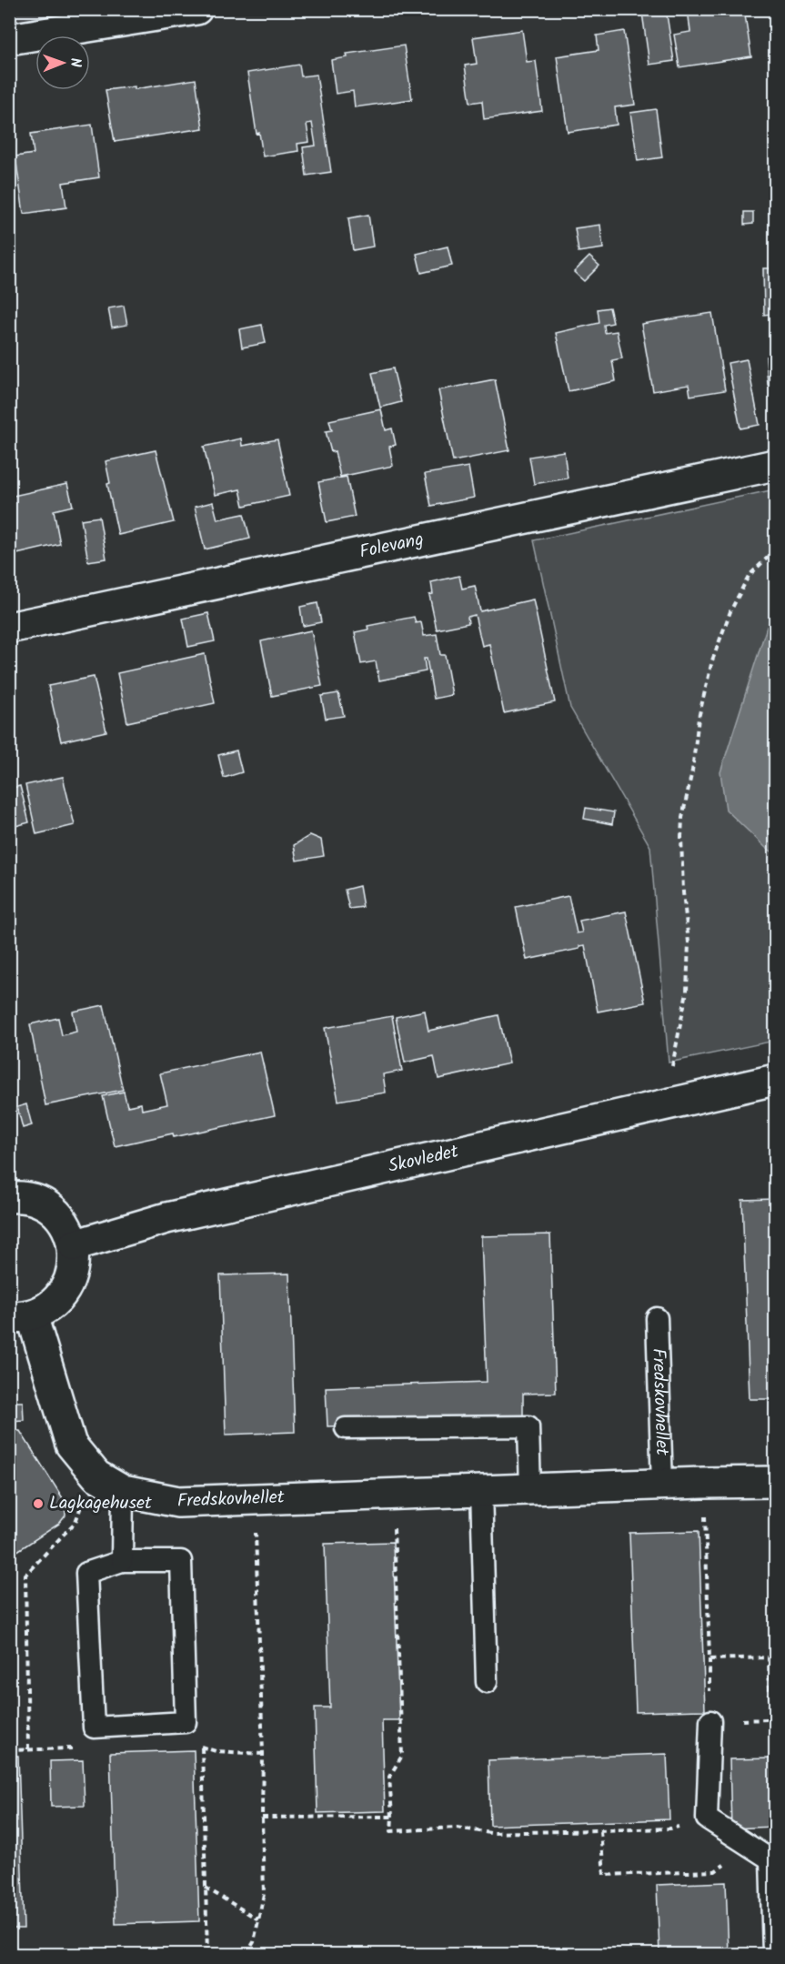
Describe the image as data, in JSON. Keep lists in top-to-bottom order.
{
  "streets": {
    "street": ["Folevang", "Skovledet", "Fredskovhellet"]
  },
  "places": ["Lagkagehuset"],
  "north": "right"
}
